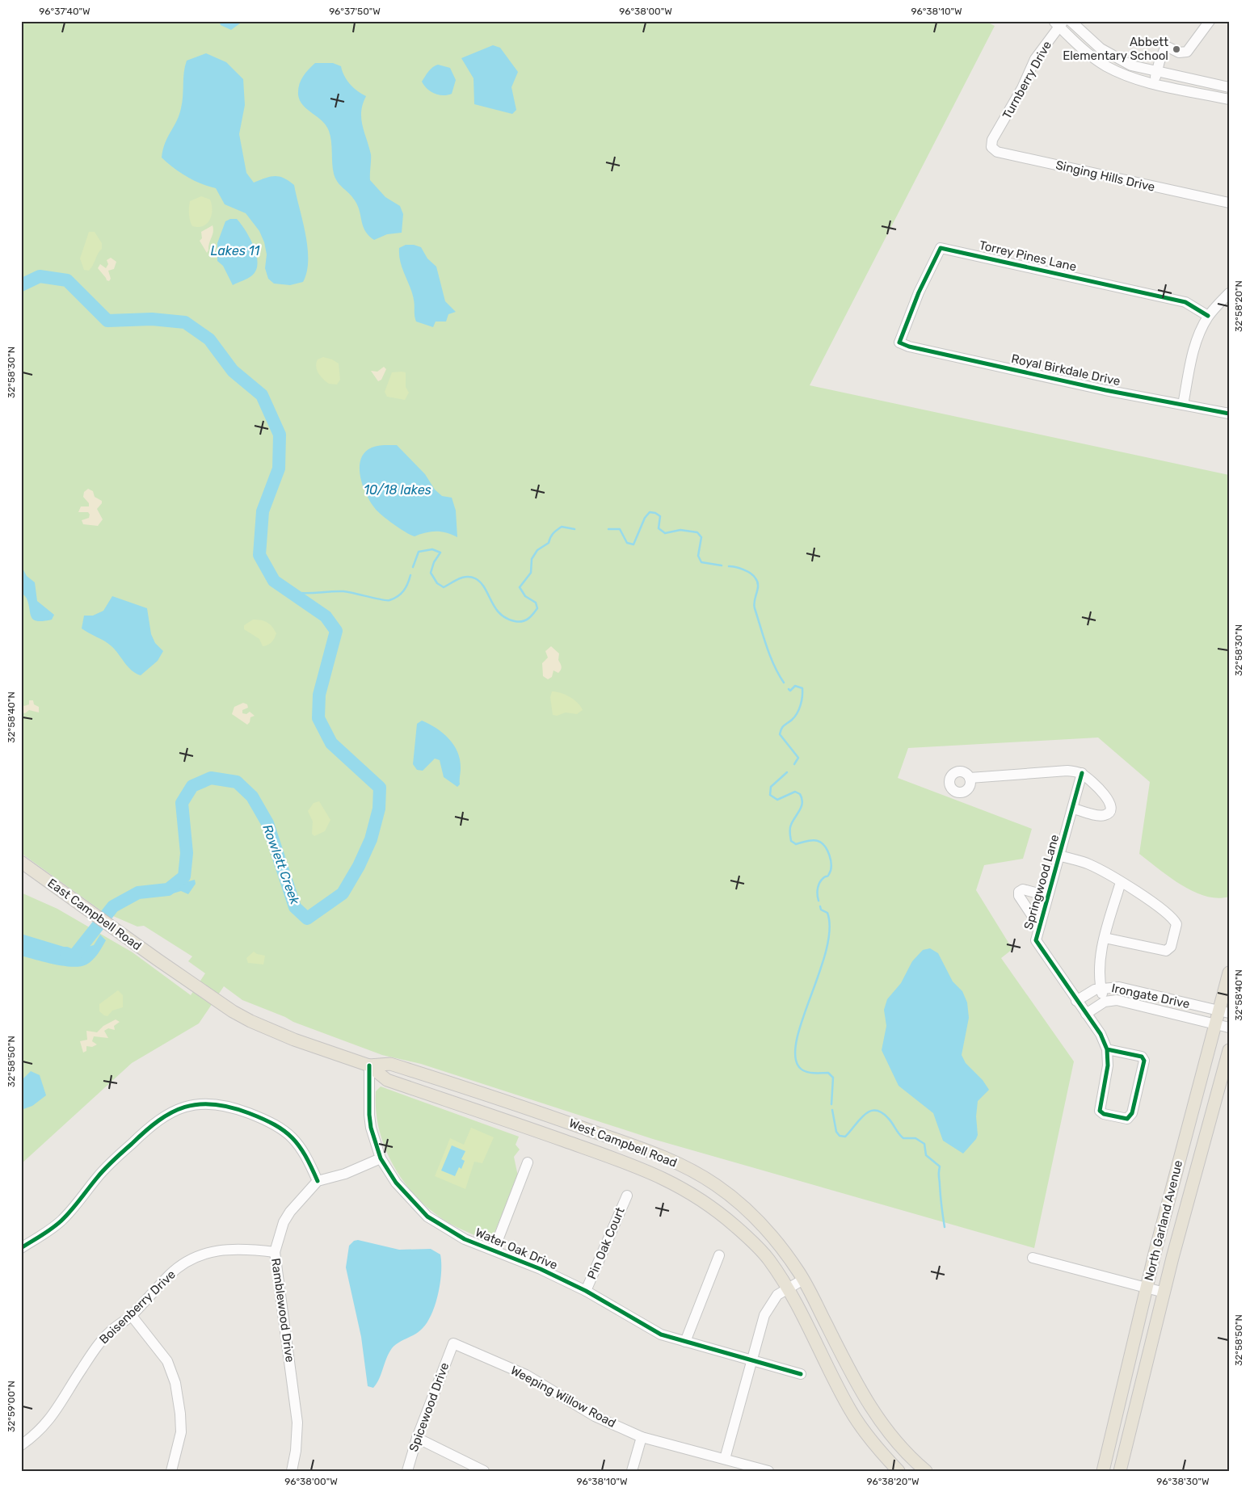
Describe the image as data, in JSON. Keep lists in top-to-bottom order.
{
  "streets": {
    "main road": ["East Campbell Road", "West Campbell Road", "North Garland Avenue"],
    "street": [
      "Turnberry Drive",
      "Singing Hills Drive",
      "Torrey Pines Lane",
      "Royal Birkdale Drive",
      "Springwood Lane",
      "Irongate Drive",
      "Pin Oak Court",
      "Water Oak Drive",
      "Boisenberry Drive",
      "Ramblewood Drive",
      "Weeping Willow Road",
      "Spicewood Drive"
    ]
  },
  "crossings": [
    ["Turnberry Drive", "Singing Hills Drive"],
    ["Torrey Pines Lane", "Royal Birkdale Drive"],
    ["Springwood Lane", "Irongate Drive"],
    ["East Campbell Road", "West Campbell Road"],
    ["Irongate Drive", "North Garland Avenue"],
    ["West Campbell Road", "Water Oak Drive"],
    ["Pin Oak Court", "Water Oak Drive"],
    ["Boisenberry Drive", "Ramblewood Drive"],
    ["Weeping Willow Road", "Spicewood Drive"]
  ],
  "water": ["Lakes 11", "10/18 lakes", "Rowlett Creek"],
  "places": ["Abbett Elementary School"],
  "coordinates": [
    "96°37'40\"W",
    "96°37'50\"W",
    "96°38'00\"W",
    "96°38'10\"W",
    "32°58'20\"N",
    "32°58'30\"N",
    "32°58'40\"N",
    "32°58'50\"N",
    "32°59'00\"N",
    "96°38'20\"W",
    "96°38'30\"W"
  ]
}
